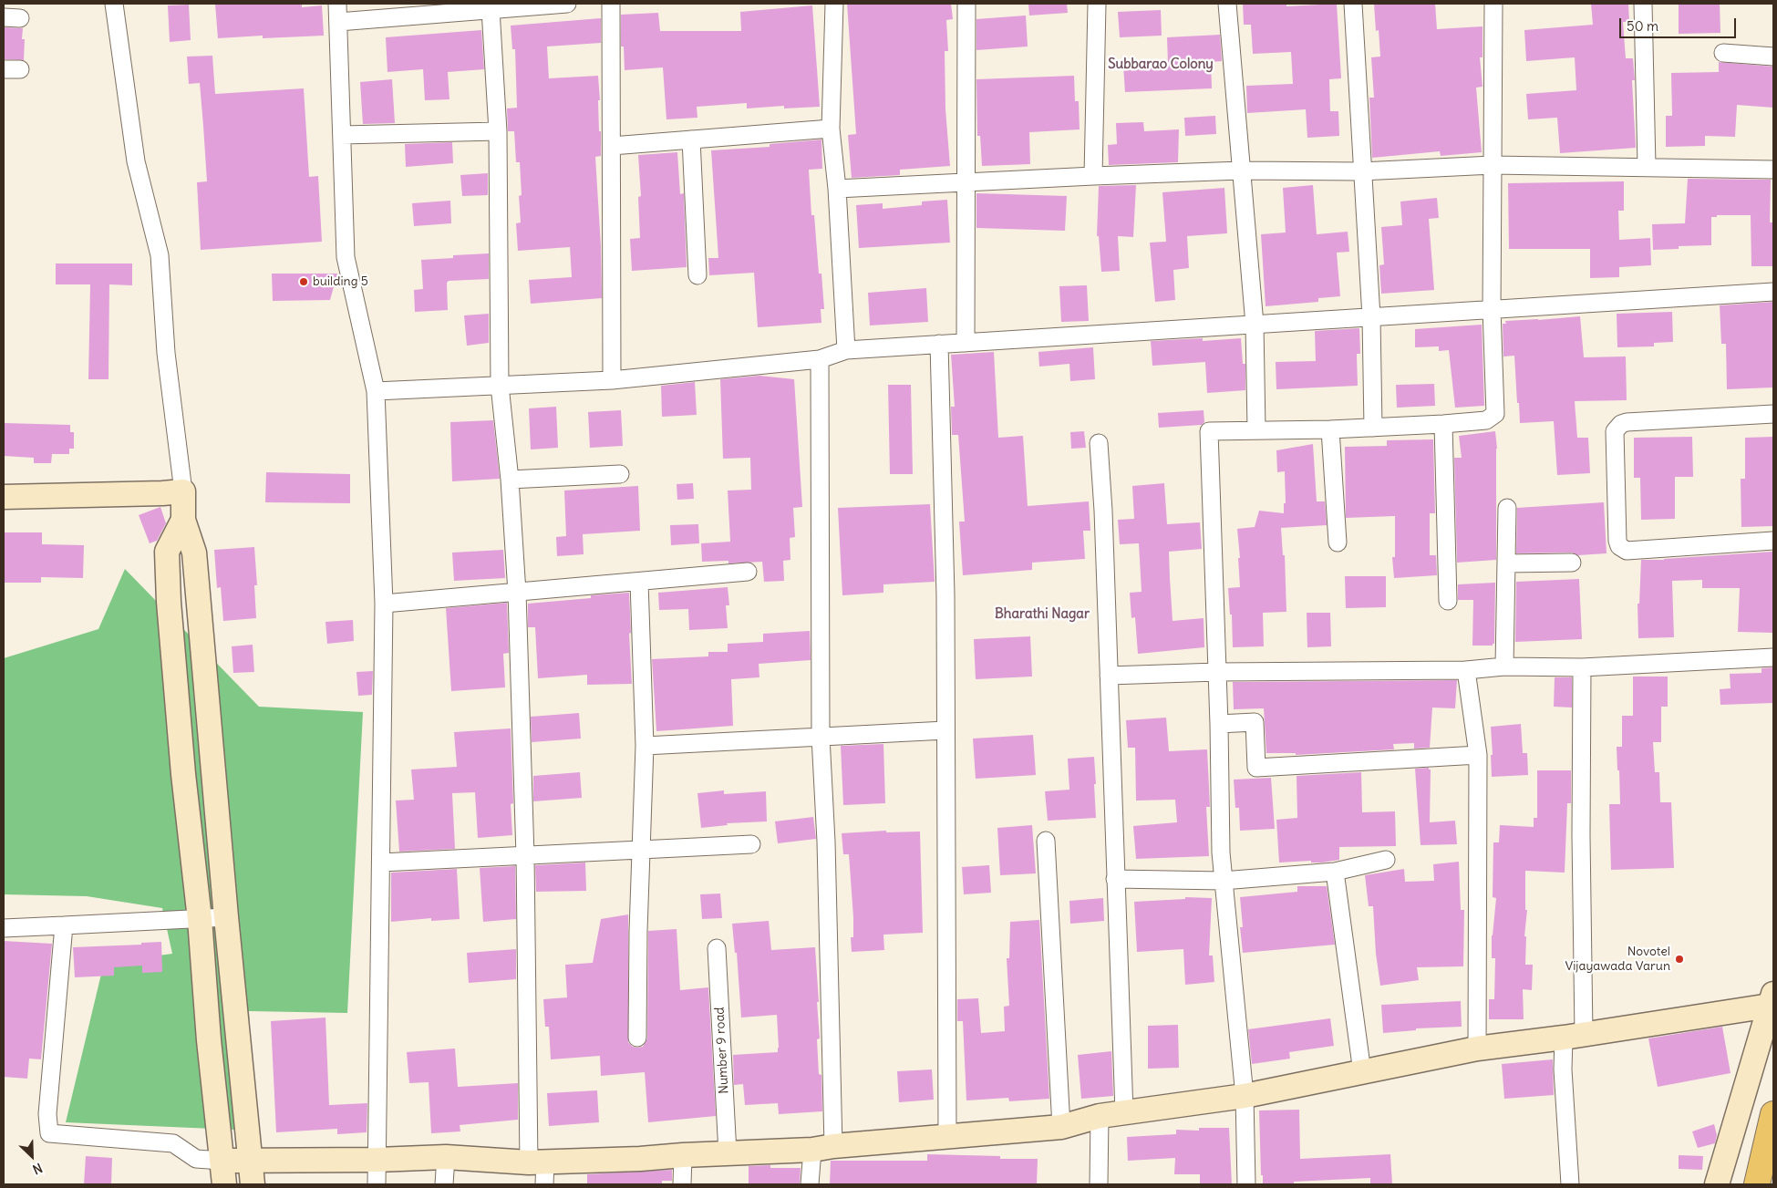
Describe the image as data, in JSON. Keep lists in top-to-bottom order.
{
  "streets": {
    "street": ["Number 9 road"]
  },
  "districts": ["Subbarao Colony", "Bharathi Nagar"],
  "places": ["building 5", "Novotel Vijayawada Varun"],
  "scale_bar": "50 m",
  "north": "bottom right"
}
